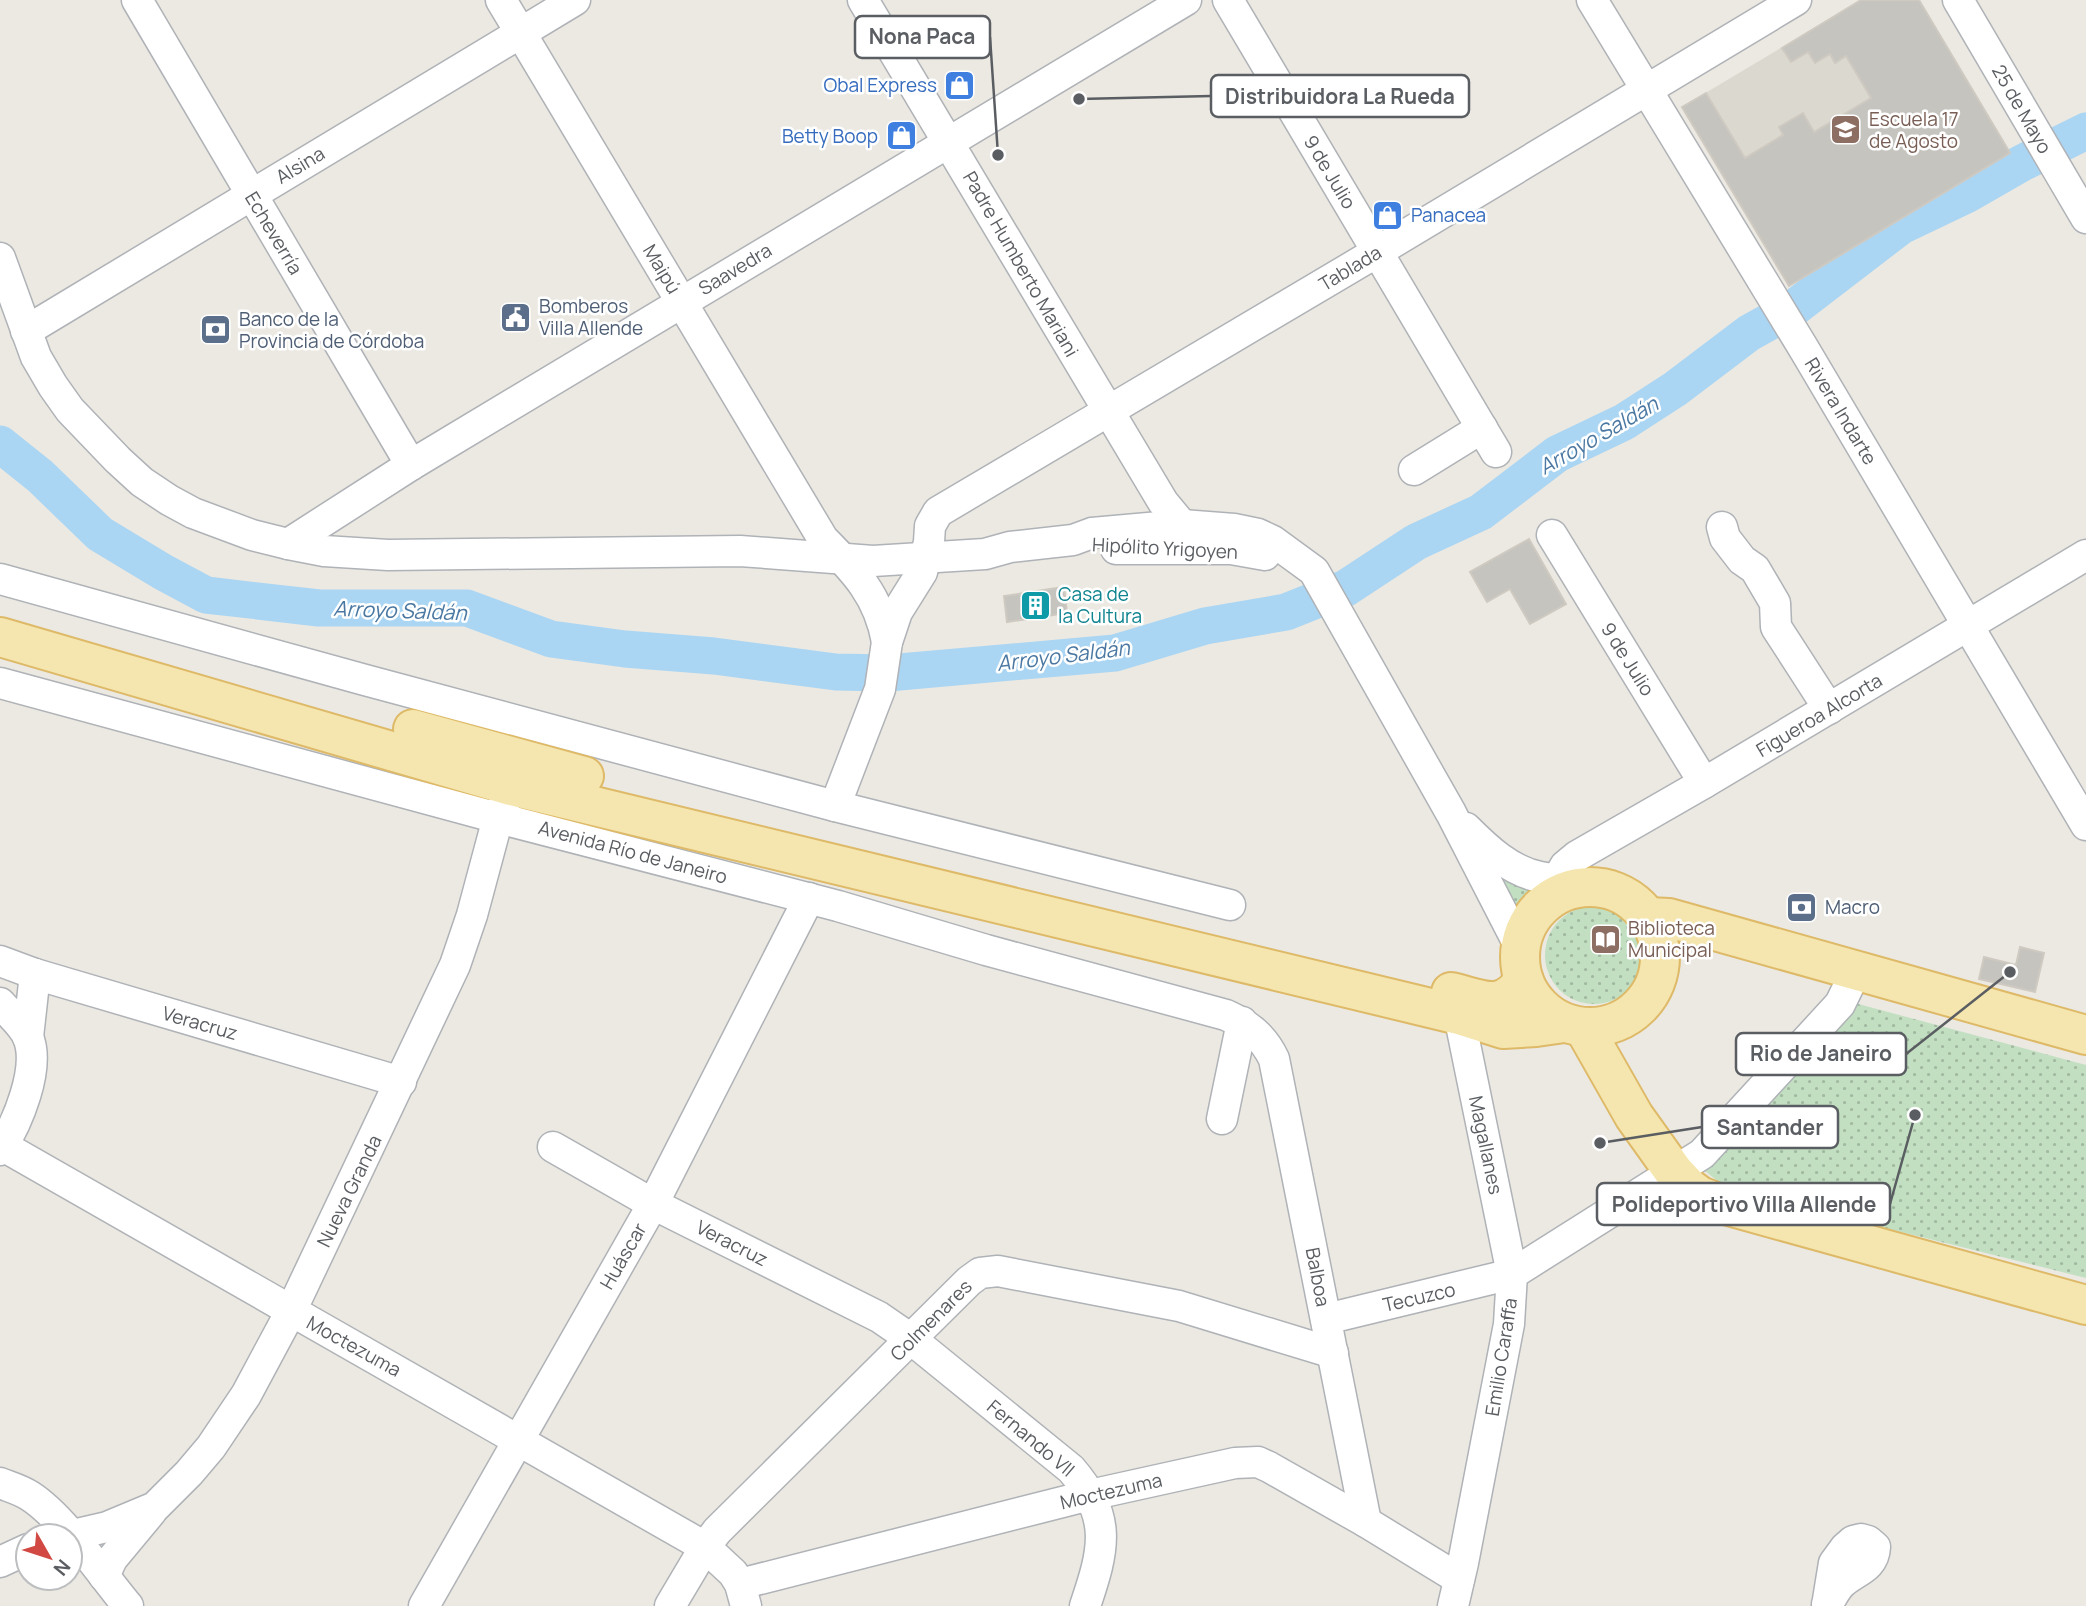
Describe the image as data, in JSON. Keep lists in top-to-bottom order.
{
  "streets": {
    "street": [
      "25 de Mayo",
      "Alsina",
      "9 de Julio",
      "Echeverría",
      "Padre Humberto Mariani",
      "Tablada",
      "Maipú",
      "Saavedra",
      "Rivera Indarte",
      "Hipólito Yrigoyen",
      "Figueroa Alcorta",
      "Avenida Río de Janeiro",
      "Veracruz",
      "Magallanes",
      "Nueva Granda",
      "Huáscar",
      "Balboa",
      "Tecuzco",
      "Colmenares",
      "Moctezuma",
      "Emilio Caraffa",
      "Fernando VII"
    ]
  },
  "crossings": [
    ["Alsina", "Echeverría"],
    ["Alsina", "Maipú"],
    ["9 de Julio", "Tablada"],
    ["9 de Julio", "Figueroa Alcorta"],
    ["Echeverría", "Saavedra"],
    ["Padre Humberto Mariani", "Tablada"],
    ["Padre Humberto Mariani", "Saavedra"],
    ["Padre Humberto Mariani", "Hipólito Yrigoyen"],
    ["Tablada", "Rivera Indarte"],
    ["Tablada", "Hipólito Yrigoyen"],
    ["Maipú", "Saavedra"],
    ["Rivera Indarte", "Figueroa Alcorta"],
    ["Avenida Río de Janeiro", "Nueva Granda"],
    ["Avenida Río de Janeiro", "Huáscar"],
    ["Avenida Río de Janeiro", "Balboa"],
    ["Veracruz", "Nueva Granda"],
    ["Veracruz", "Huáscar"],
    ["Veracruz", "Colmenares"],
    ["Veracruz", "Fernando VII"],
    ["Magallanes", "Tecuzco"],
    ["Magallanes", "Emilio Caraffa"],
    ["Nueva Granda", "Moctezuma"],
    ["Huáscar", "Moctezuma"],
    ["Balboa", "Tecuzco"],
    ["Balboa", "Colmenares"],
    ["Balboa", "Moctezuma"],
    ["Tecuzco", "Emilio Caraffa"],
    ["Colmenares", "Moctezuma"],
    ["Colmenares", "Fernando VII"],
    ["Moctezuma", "Emilio Caraffa"],
    ["Moctezuma", "Fernando VII"]
  ],
  "water": ["Arroyo Saldán"],
  "places": {
    "shop": ["Obal Express", "Betty Boop", "Panacea"],
    "other": [
      "Distribuidora La Rueda",
      "Nona Paca",
      "Rio de Janeiro",
      "Polideportivo Villa Allende",
      "Santander"
    ],
    "school or university": ["Escuela 17 de Agosto"],
    "public building": ["Bomberos Villa Allende"],
    "bank": ["Banco de la Provincia de Córdoba", "Macro"],
    "building": ["Casa de la Cultura"],
    "library": ["Biblioteca Municipal"]
  },
  "north": "bottom right"
}
